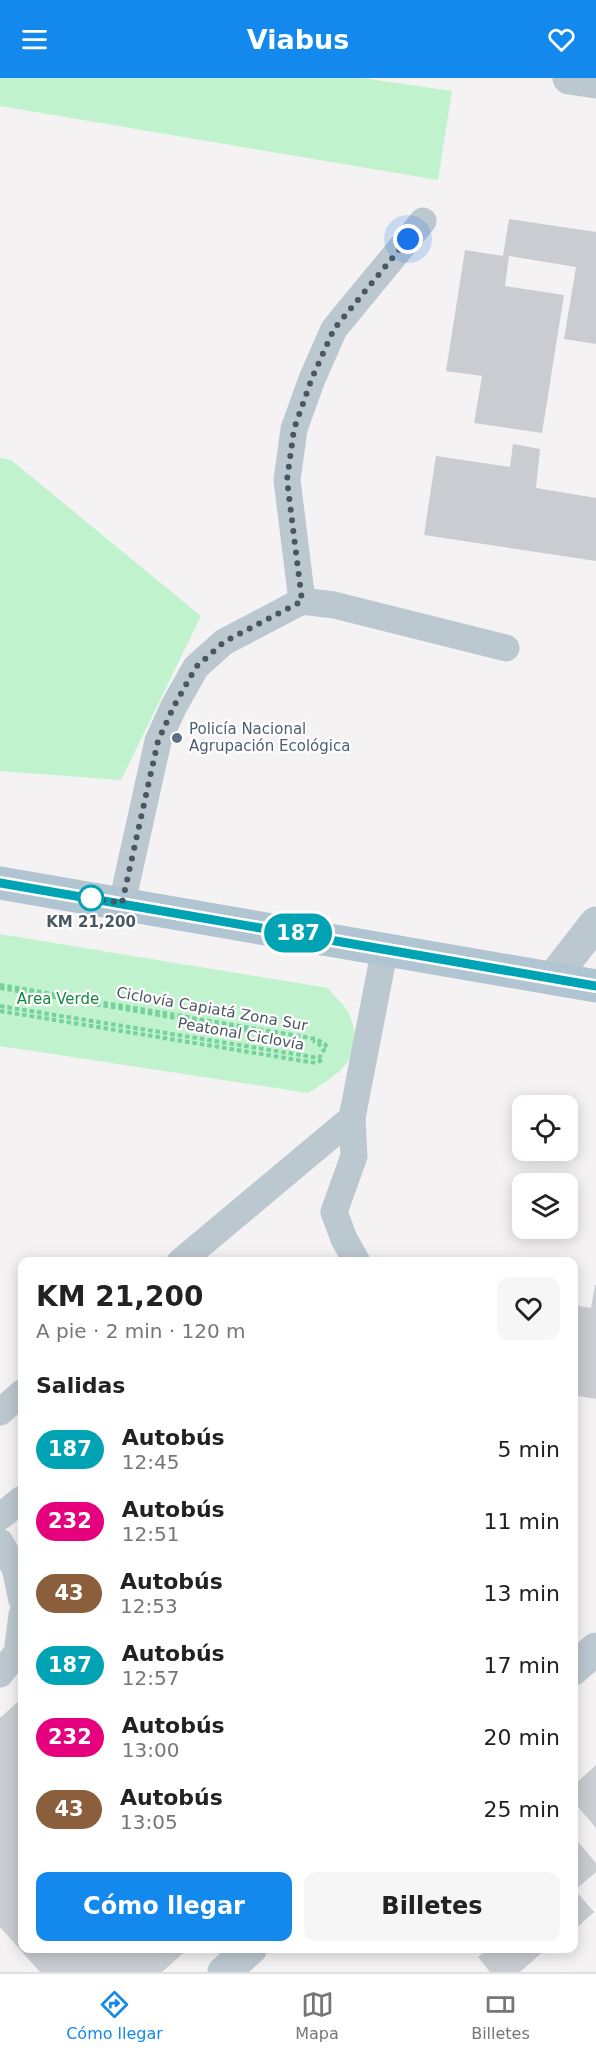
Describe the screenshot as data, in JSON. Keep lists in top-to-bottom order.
{
  "streets": {
    "path": ["Ciclovía Capiatá Zona Sur", "Peatonal Ciclovía"]
  },
  "crossings": [
    ["Ciclovía Capiatá Zona Sur", "Peatonal Ciclovía"]
  ],
  "parks": ["Area Verde"],
  "places": ["Policía Nacional Agrupación Ecológica", "KM 21,200"],
  "lines": ["bus line 187"],
  "page": {
    "header": "Viabus",
    "on_map": "187",
    "heading": [
      ["KM 21,200", "A pie · 2 min · 120 m"],
      "Salidas"
    ],
    "list": [
      {
        "mark": "187",
        "name": "Autobús",
        "note": "12:45",
        "value": "5 min"
      },
      {
        "mark": "232",
        "name": "Autobús",
        "note": "12:51",
        "value": "11 min"
      },
      {
        "mark": "43",
        "name": "Autobús",
        "note": "12:53",
        "value": "13 min"
      },
      {
        "mark": "187",
        "name": "Autobús",
        "note": "12:57",
        "value": "17 min"
      },
      {
        "mark": "232",
        "name": "Autobús",
        "note": "13:00",
        "value": "20 min"
      },
      {
        "mark": "43",
        "name": "Autobús",
        "note": "13:05",
        "value": "25 min"
      }
    ],
    "buttons": ["Cómo llegar", "Billetes"],
    "tabs": ["Cómo llegar", "Mapa", "Billetes"]
  }
}
